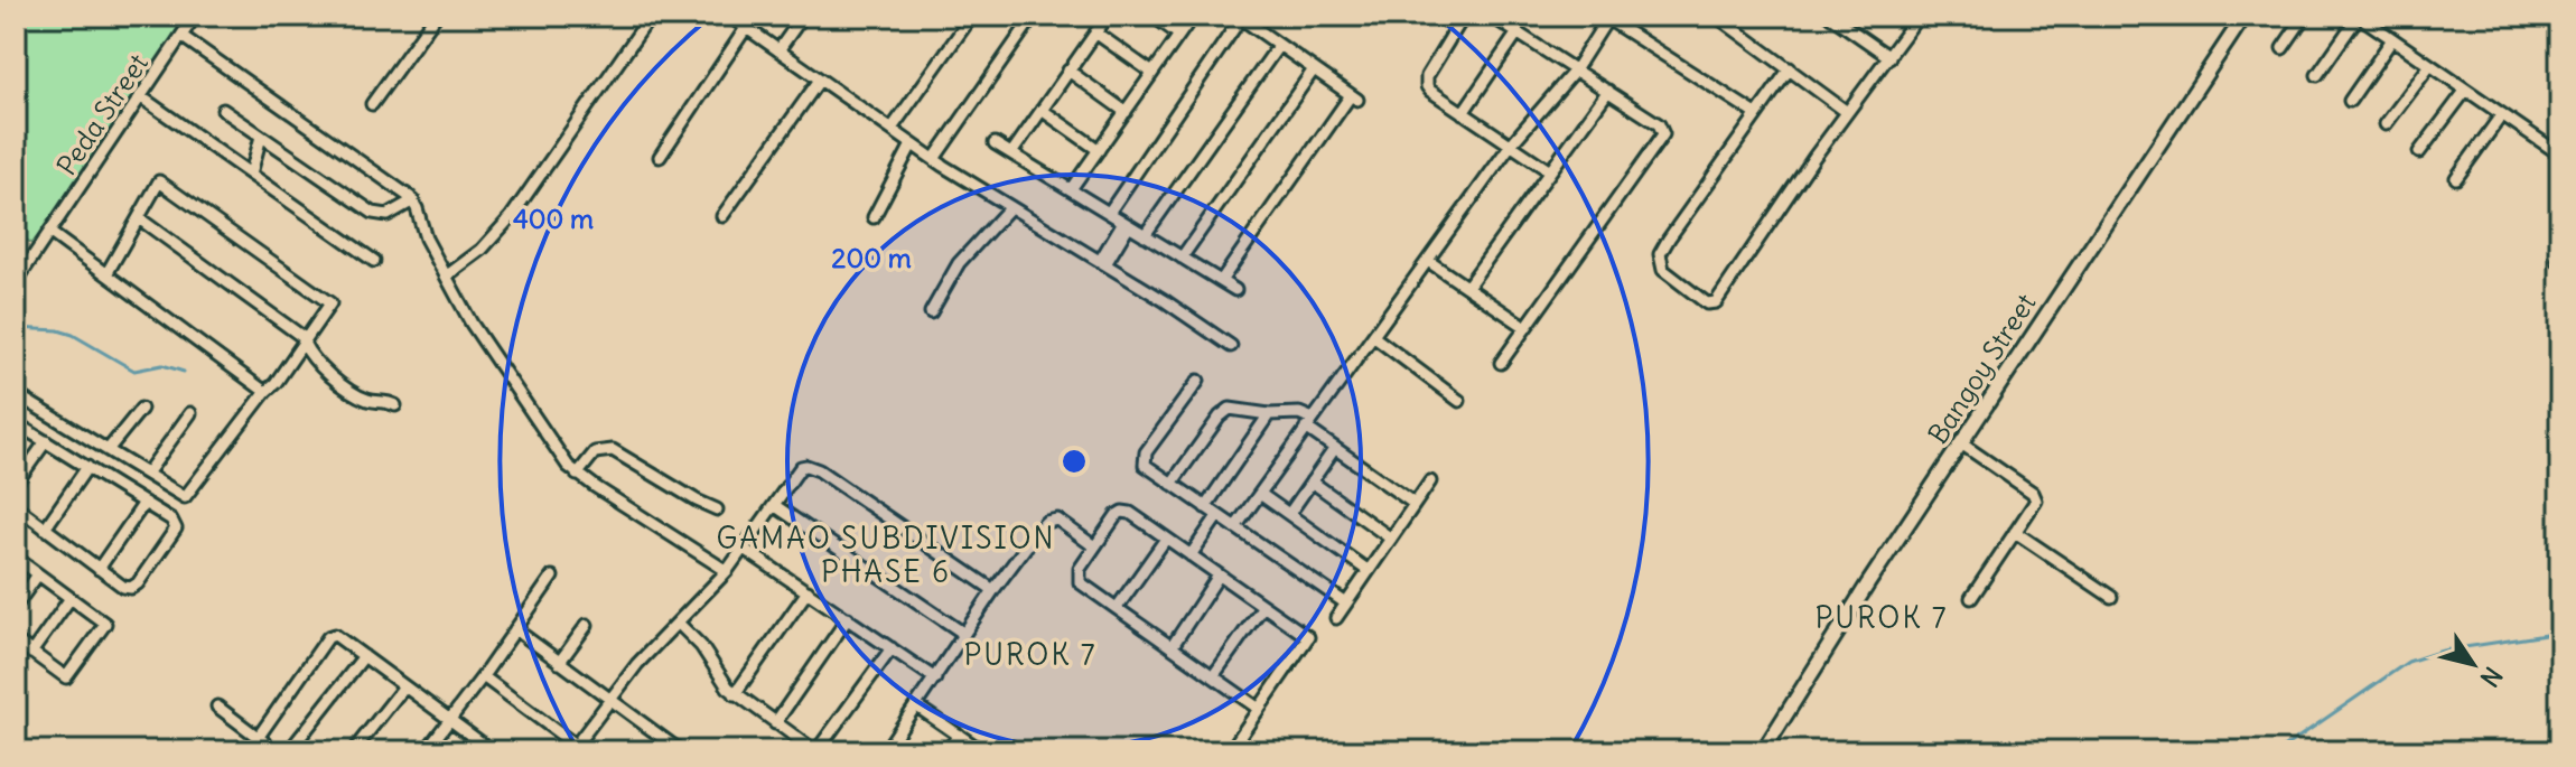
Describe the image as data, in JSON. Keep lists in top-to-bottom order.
{
  "streets": {
    "main road": ["Bangoy Street"],
    "street": ["Peda Street"]
  },
  "districts": ["GAMAO SUBDIVISION PHASE 6", "PUROK 7", "PUROK 7"],
  "north": "bottom right",
  "rings": ["400 m", "200 m"]
}
